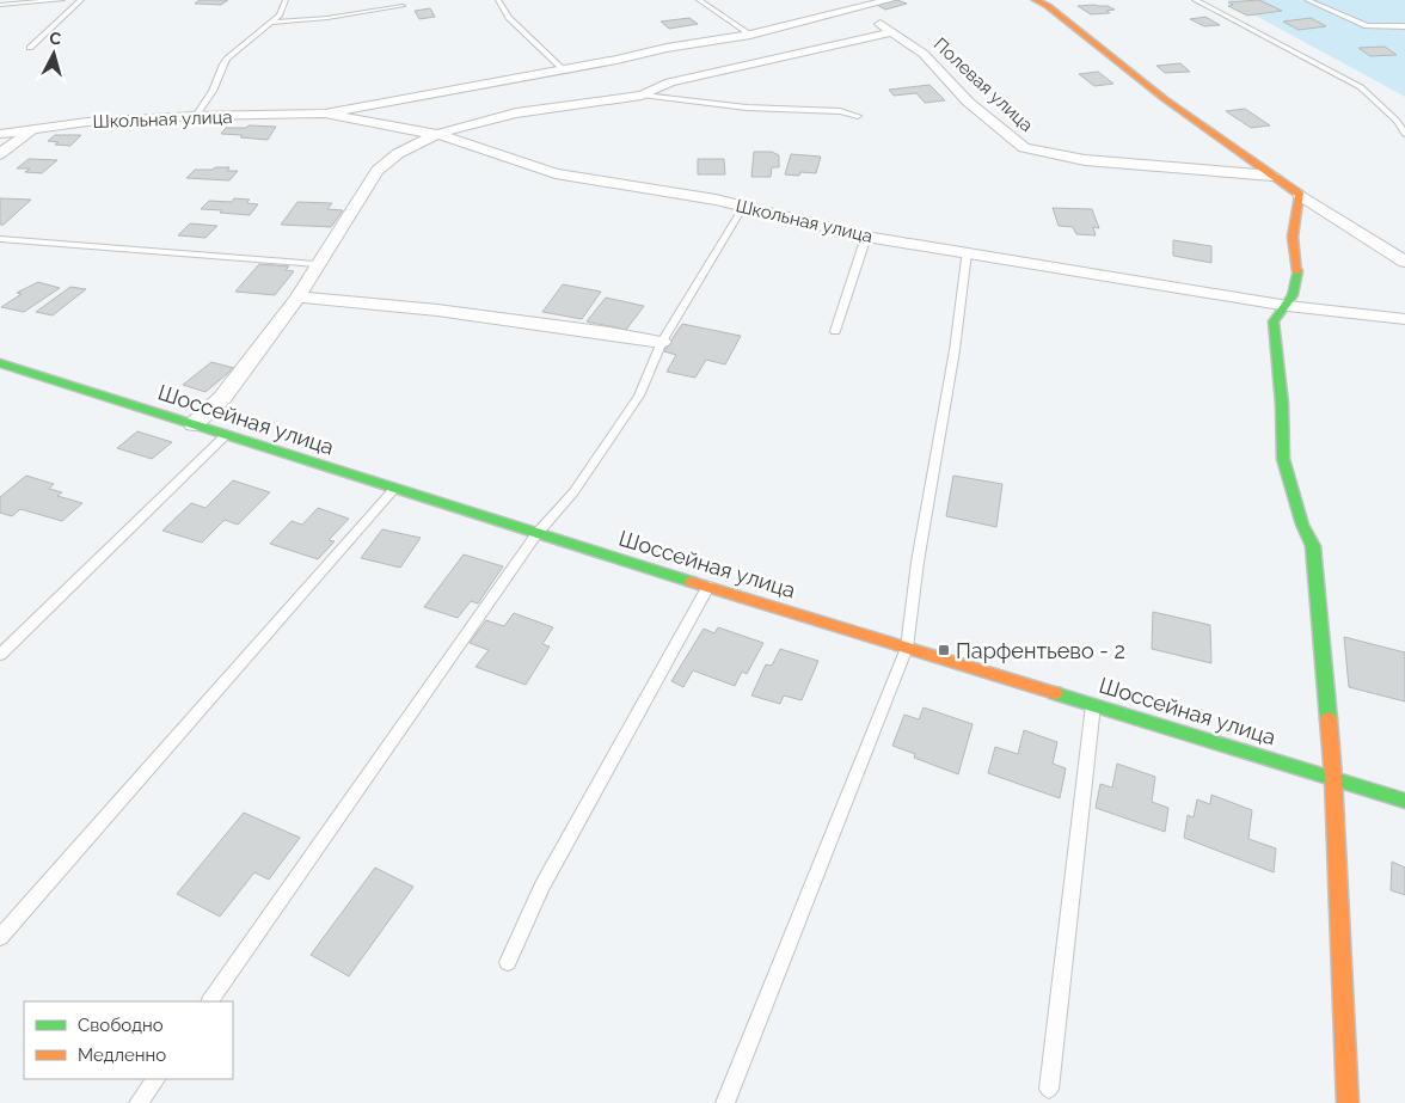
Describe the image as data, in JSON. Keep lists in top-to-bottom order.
{
  "streets": {
    "street": ["Полевая улица", "Школьная улица", "Шоссейная улица"]
  },
  "crossings": [
    ["Полевая улица", "Школьная улица"]
  ],
  "places": {
    "transit": ["Парфентьево - 2"]
  },
  "legend": ["Свободно", "Медленно"],
  "north": "top"
}
